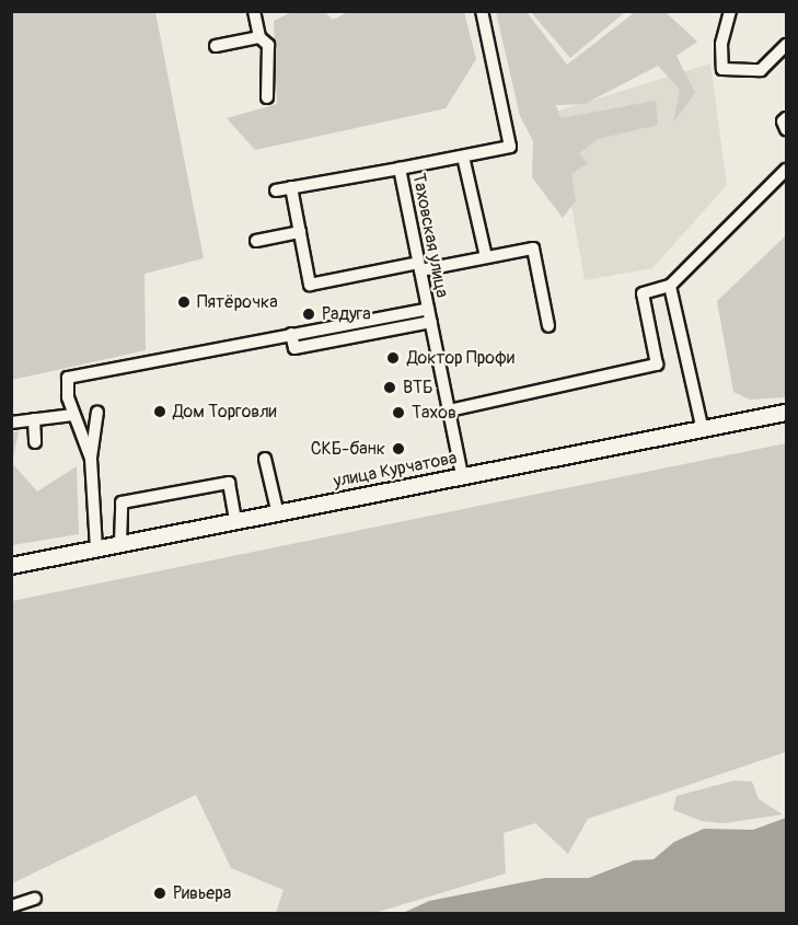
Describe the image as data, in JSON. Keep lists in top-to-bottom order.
{
  "streets": {
    "main road": ["улица Курчатова"],
    "street": ["Таховская улица"]
  },
  "crossings": [
    ["Таховская улица", "улица Курчатова"]
  ],
  "places": [
    "Пятёрочка",
    "Радуга",
    "Доктор Профи",
    "ВТБ",
    "Дом Торговли",
    "Тахов",
    "СКБ-банк",
    "Ривьера"
  ]
}
